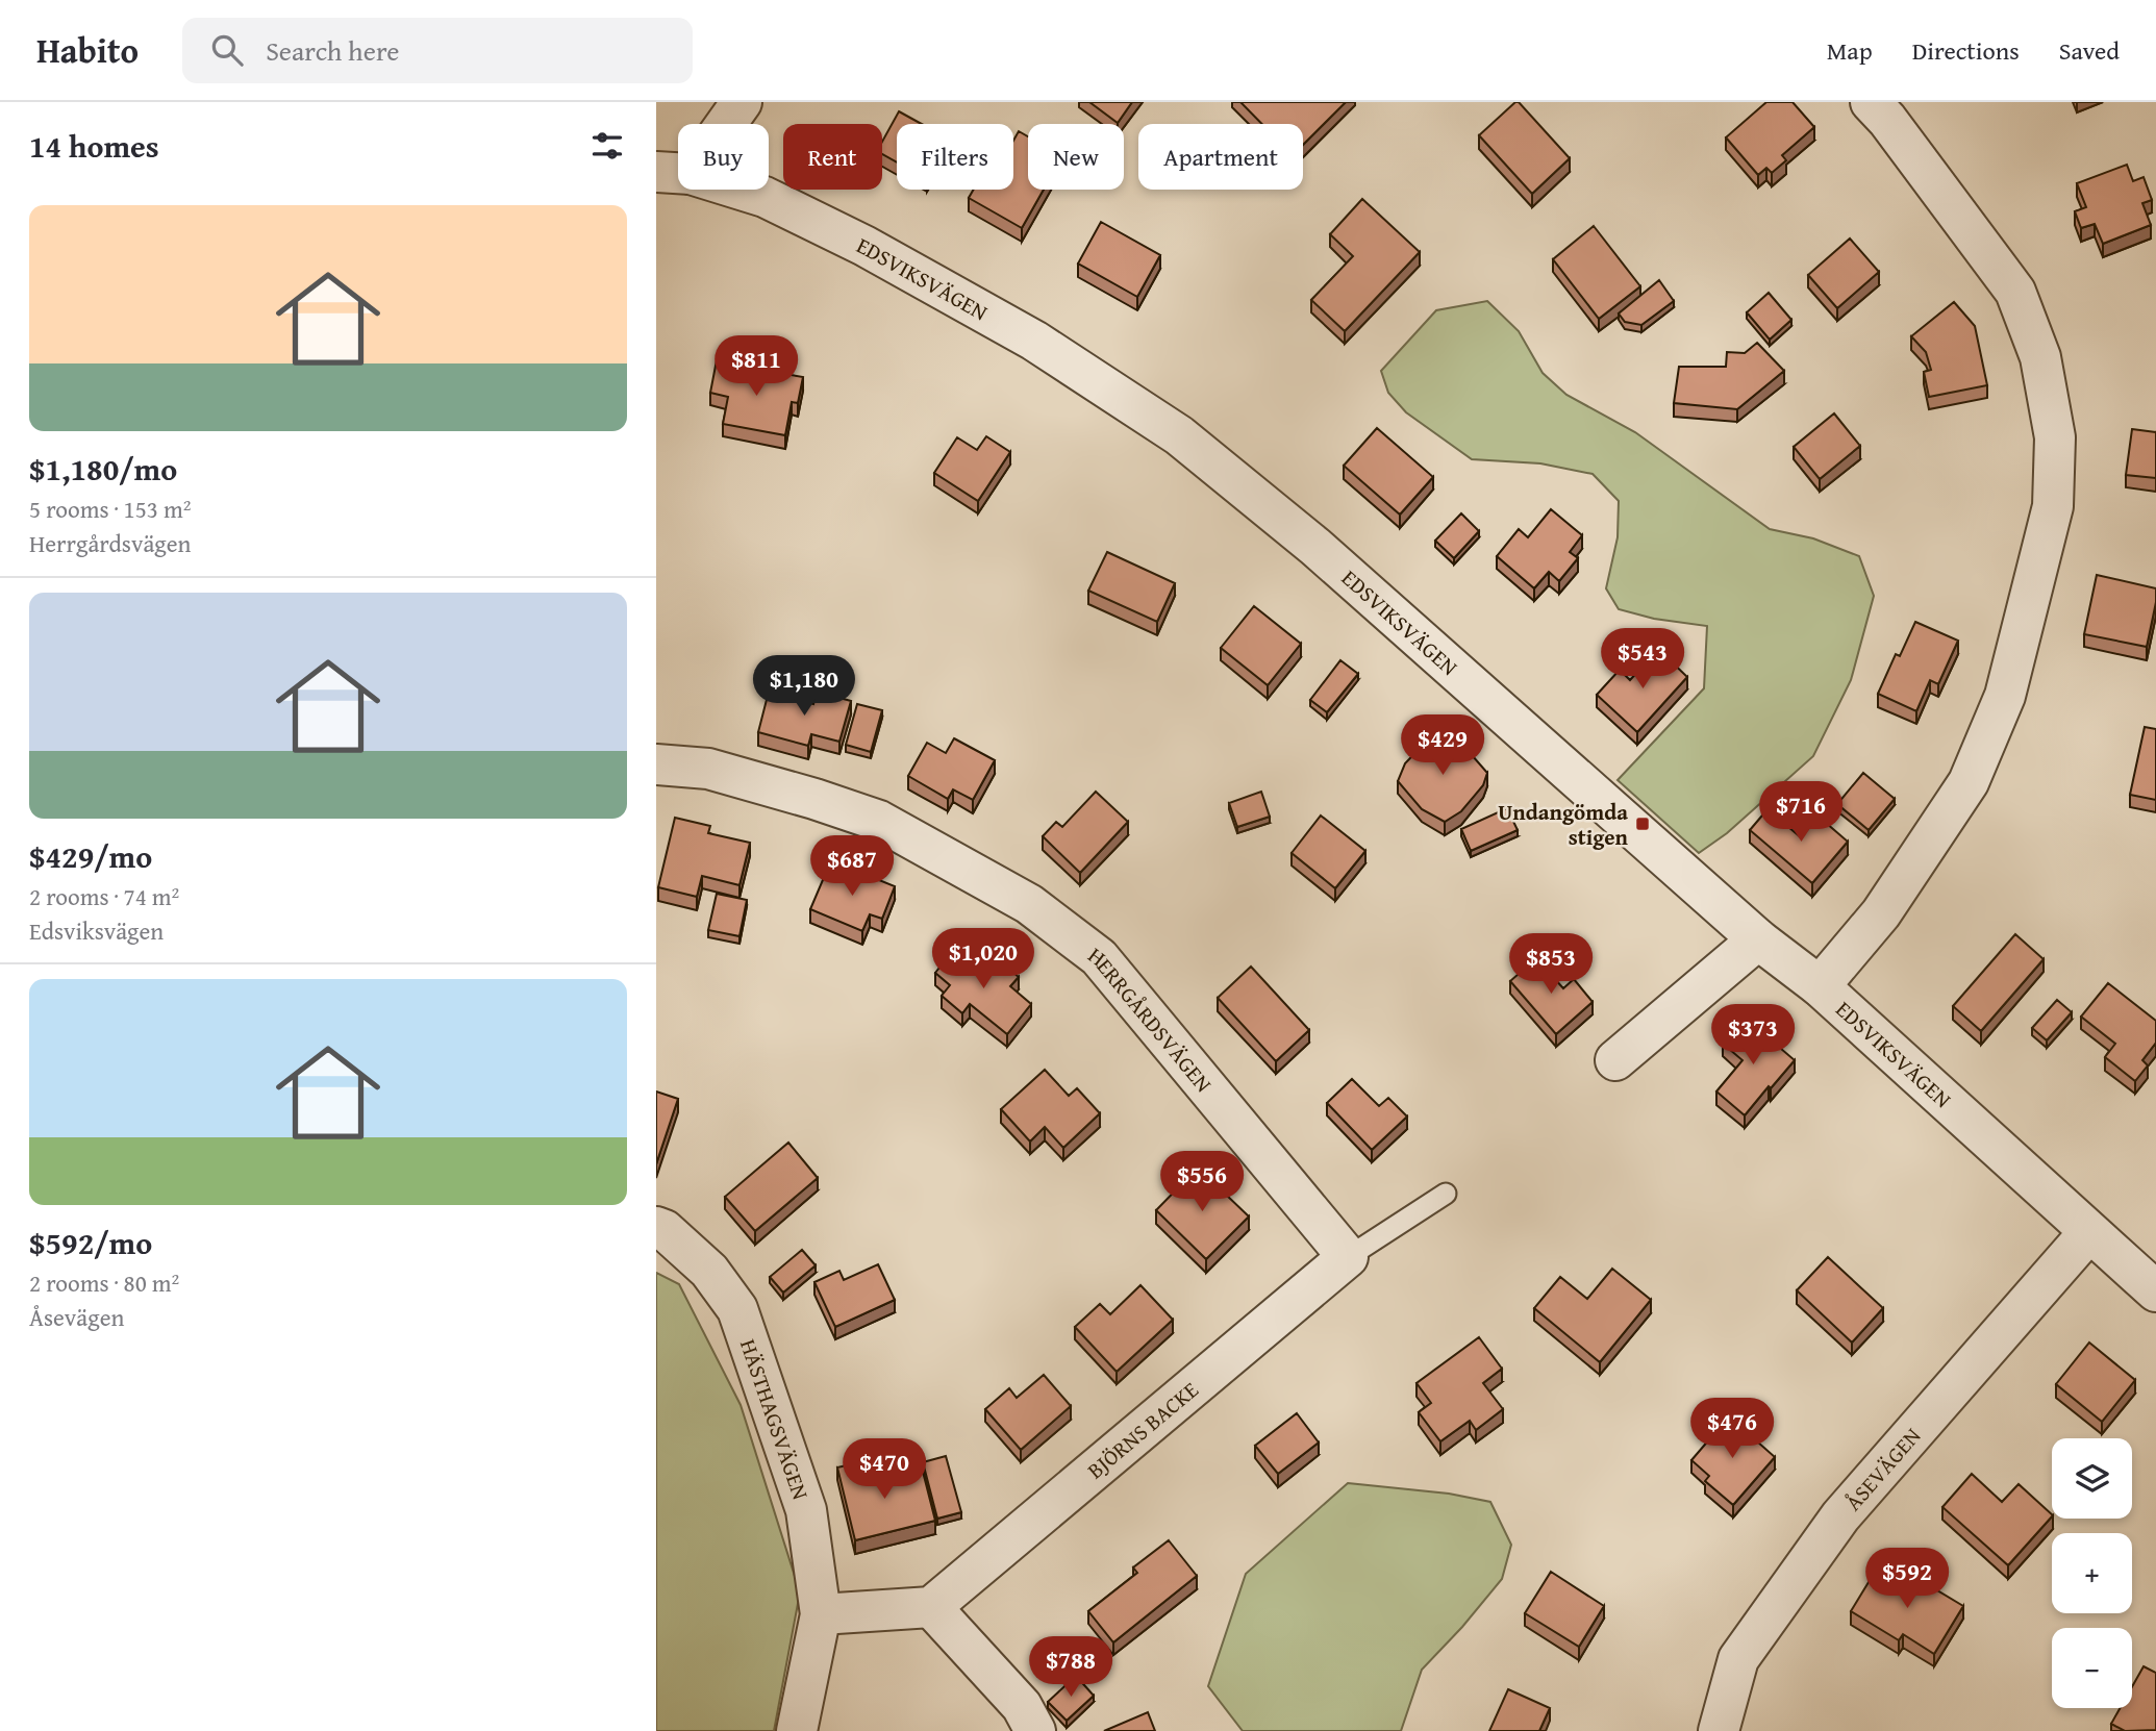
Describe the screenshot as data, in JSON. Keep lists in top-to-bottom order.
{
  "streets": {
    "street": [
      "EDSVIKSVÄGEN",
      "HERRGÅRDSVÄGEN",
      "HÄSTHAGSVÄGEN",
      "BJÖRNS BACKE",
      "ÅSEVÄGEN"
    ]
  },
  "crossings": [
    ["EDSVIKSVÄGEN", "ÅSEVÄGEN"],
    ["HERRGÅRDSVÄGEN", "BJÖRNS BACKE"]
  ],
  "places": {
    "transit": ["Undangömda stigen"]
  },
  "page": {
    "header": "Habito",
    "search": "Search here",
    "nav": ["Map", "Directions", "Saved"],
    "heading": "14 homes",
    "chip": [
      "Buy",
      "Rent",
      "Filters",
      "New",
      "Apartment"
    ],
    "list": [
      {
        "name": "$1,180/mo",
        "note": "5 rooms · 153 m² · Herrgårdsvägen"
      },
      {
        "name": "$429/mo",
        "note": "2 rooms · 74 m² · Edsviksvägen"
      },
      {
        "name": "$592/mo",
        "note": "2 rooms · 80 m² · Åsevägen"
      }
    ],
    "price": [
      "$811",
      "$543",
      "$1,180",
      "$429",
      "$716",
      "$687",
      "$1,020",
      "$853",
      "$373",
      "$556",
      "$476",
      "$470",
      "$592",
      "$788"
    ],
    "map_buttons": ["+", "−"]
  }
}
